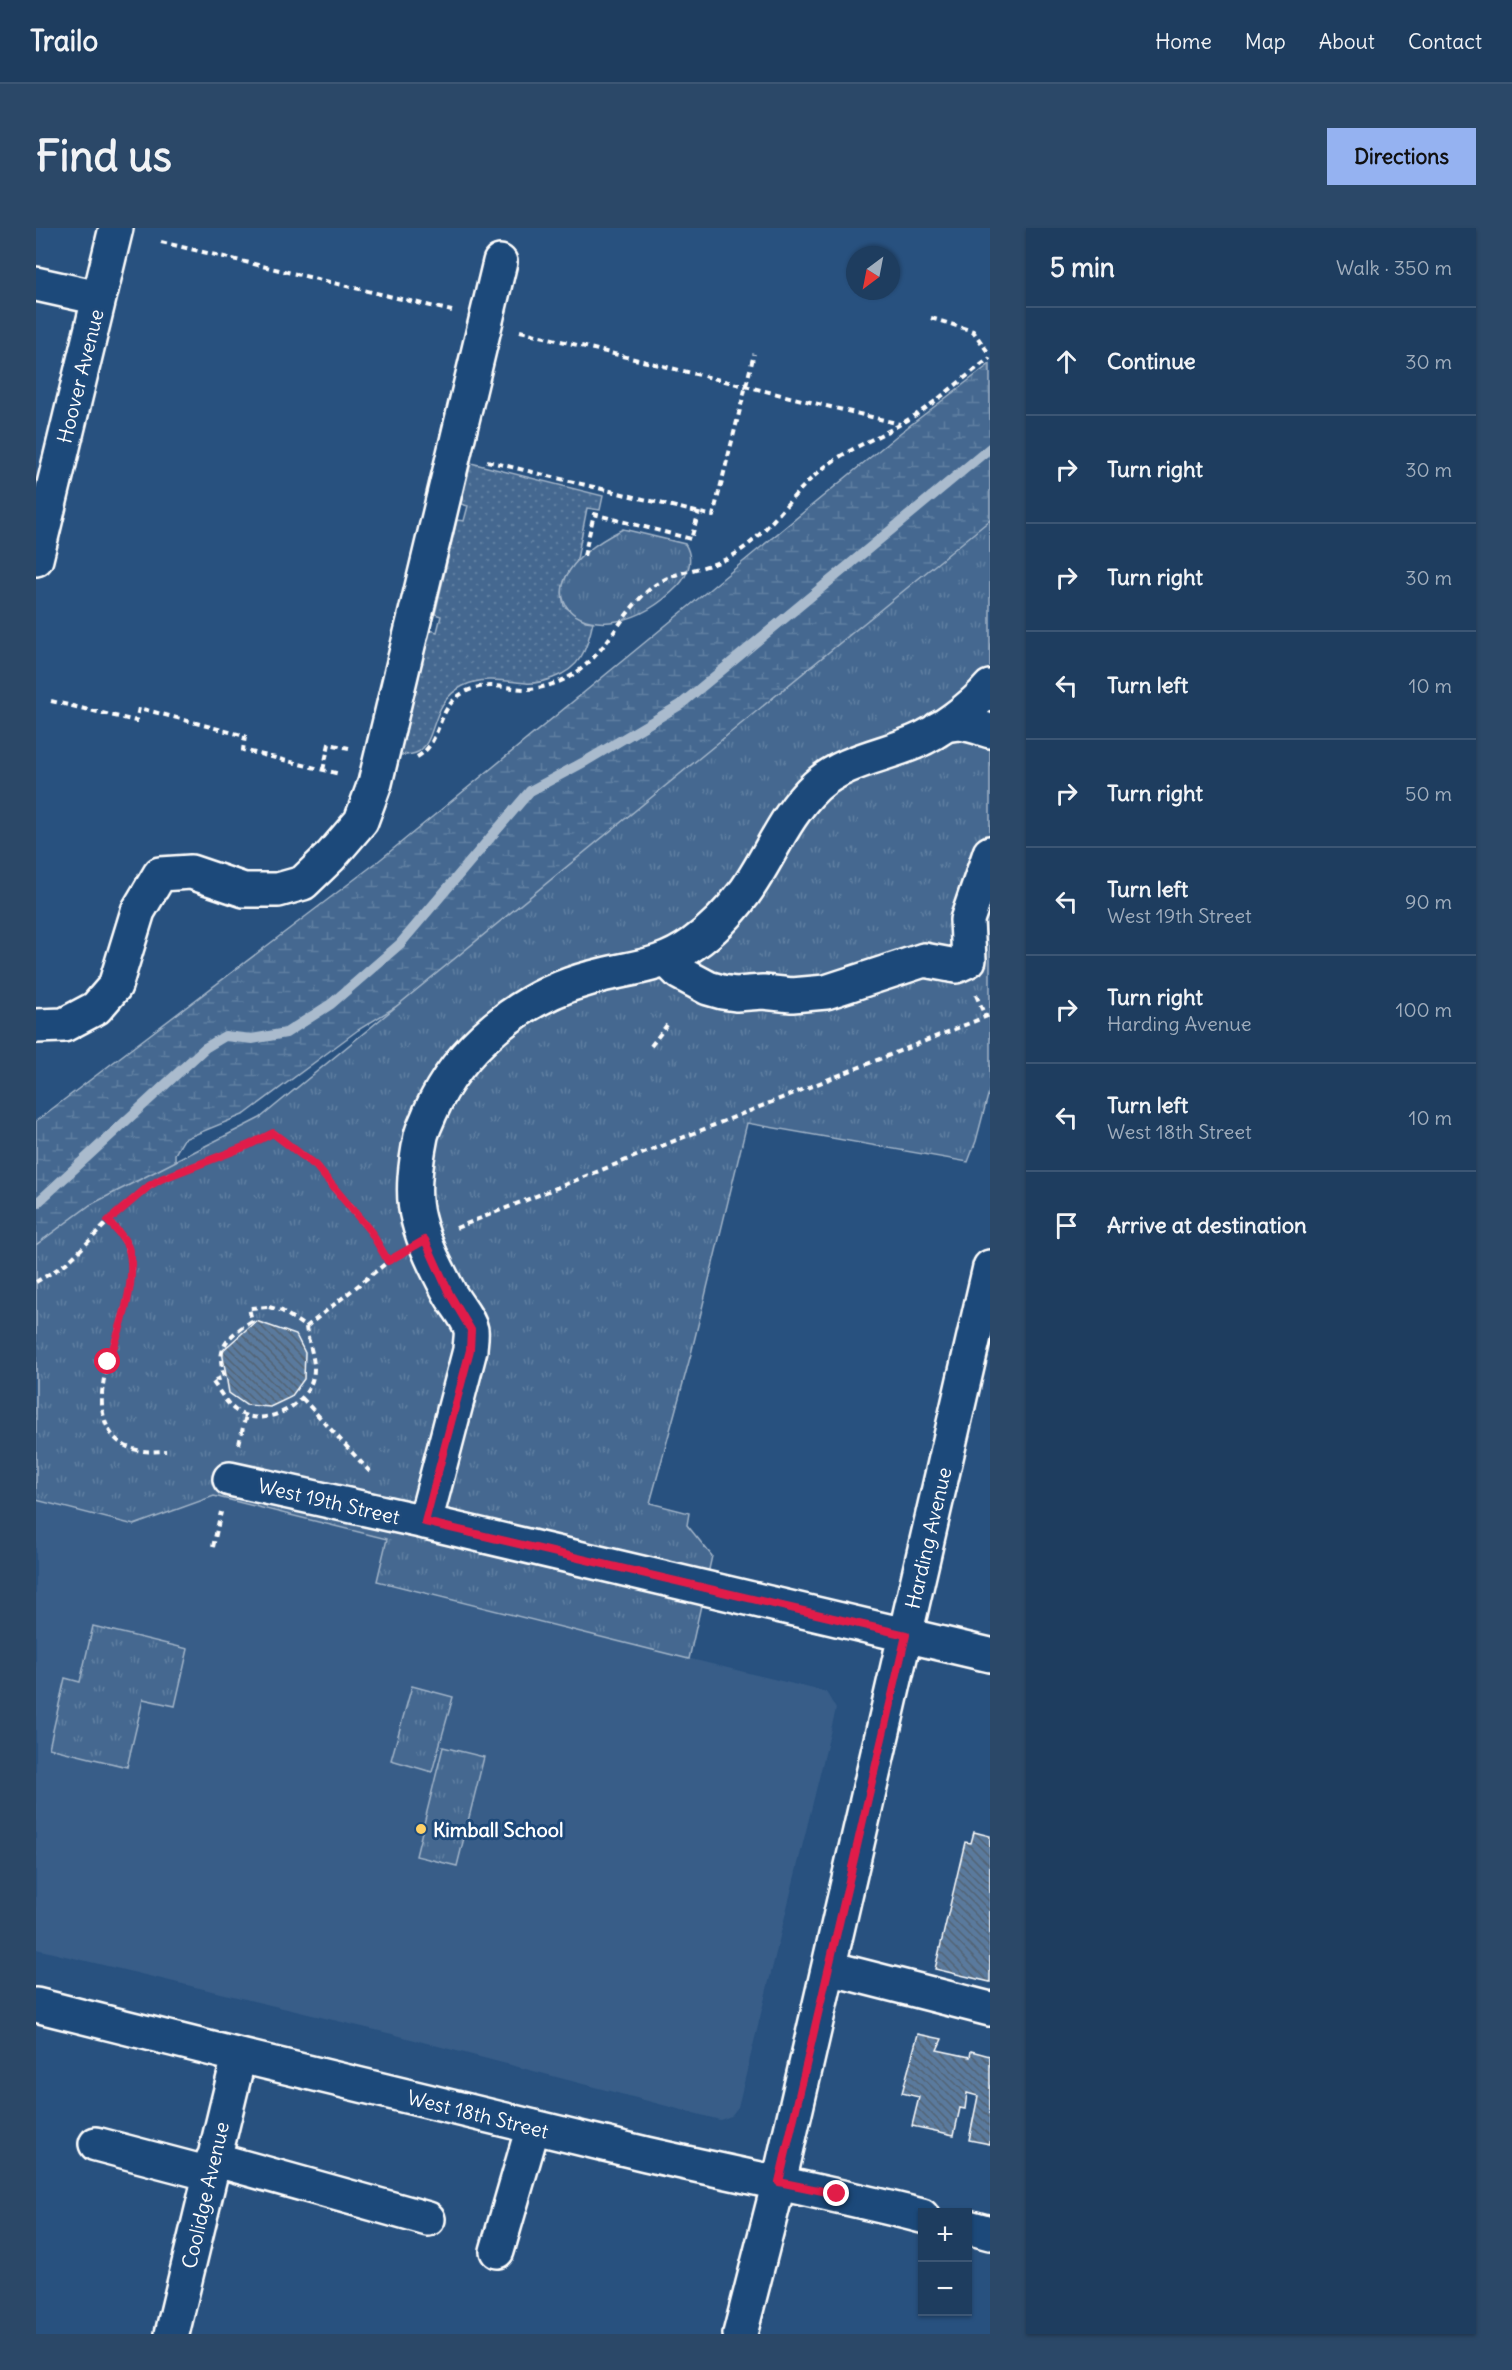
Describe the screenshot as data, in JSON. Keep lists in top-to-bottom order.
{
  "streets": {
    "street": [
      "Hoover Avenue",
      "West 19th Street",
      "Harding Avenue",
      "West 18th Street",
      "Coolidge Avenue"
    ]
  },
  "crossings": [
    ["West 19th Street", "Harding Avenue"],
    ["Harding Avenue", "West 18th Street"],
    ["West 18th Street", "Coolidge Avenue"]
  ],
  "places": ["Kimball School"],
  "north": "bottom left",
  "page": {
    "header": "Trailo",
    "nav": [
      "Home",
      "Map",
      "About",
      "Contact"
    ],
    "buttons": "Directions",
    "title": "Find us",
    "heading": ["5 min", "Walk · 350 m"],
    "list": [
      ["Continue", "30 m"],
      ["Turn right", "30 m"],
      ["Turn right", "30 m"],
      ["Turn left", "10 m"],
      ["Turn right", "50 m"],
      ["Turn left", "West 19th Street", "90 m"],
      ["Turn right", "Harding Avenue", "100 m"],
      ["Turn left", "West 18th Street", "10 m"],
      "Arrive at destination"
    ],
    "map_buttons": ["+", "−"]
  }
}
